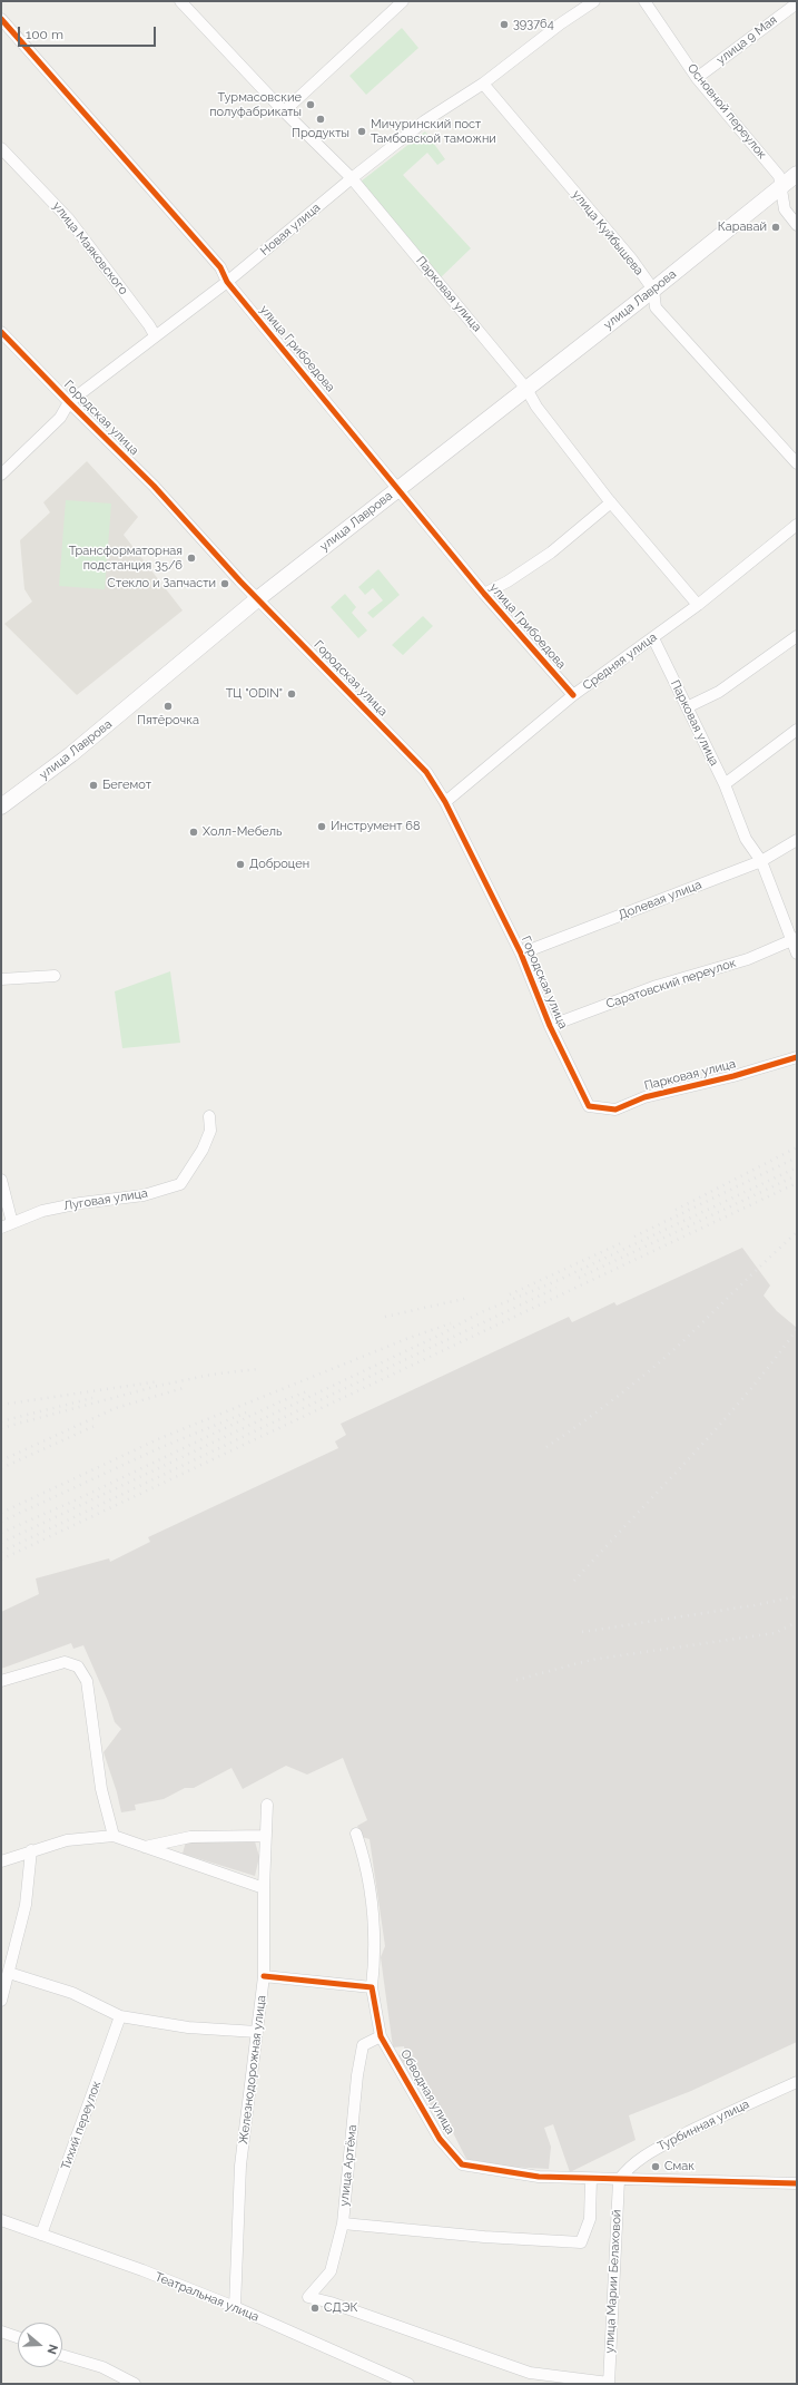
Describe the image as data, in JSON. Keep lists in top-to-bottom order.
{
  "streets": {
    "main road": ["улица Лаврова"],
    "street": [
      "улица 9 Мая",
      "Основной переулок",
      "Новая улица",
      "улица Куйбышева",
      "улица Маяковского",
      "Парковая улица",
      "улица Грибоедова",
      "Городская улица",
      "Средняя улица",
      "Долевая улица",
      "Саратовский переулок",
      "Луговая улица",
      "Железнодорожная улица",
      "Обводная улица",
      "Тихий переулок",
      "Турбинная улица",
      "улица Артёма",
      "улица Марии Белаховой",
      "Театральная улица"
    ]
  },
  "crossings": [
    ["улица 9 Мая", "Основной переулок"],
    ["Основной переулок", "улица Лаврова"],
    ["Новая улица", "улица Куйбышева"],
    ["Новая улица", "улица Маяковского"],
    ["Новая улица", "Парковая улица"],
    ["Новая улица", "улица Грибоедова"],
    ["Новая улица", "Городская улица"],
    ["улица Куйбышева", "улица Лаврова"],
    ["Парковая улица", "улица Лаврова"],
    ["Парковая улица", "Городская улица"],
    ["Парковая улица", "Средняя улица"],
    ["Парковая улица", "Долевая улица"],
    ["Парковая улица", "Саратовский переулок"],
    ["улица Лаврова", "улица Грибоедова"],
    ["улица Лаврова", "Городская улица"],
    ["улица Грибоедова", "Средняя улица"],
    ["Городская улица", "Средняя улица"],
    ["Городская улица", "Долевая улица"],
    ["Городская улица", "Саратовский переулок"],
    ["Железнодорожная улица", "Театральная улица"],
    ["Обводная улица", "Турбинная улица"],
    ["Обводная улица", "улица Артёма"],
    ["Обводная улица", "улица Марии Белаховой"],
    ["Тихий переулок", "Театральная улица"],
    ["Турбинная улица", "улица Марии Белаховой"],
    ["улица Артёма", "улица Марии Белаховой"]
  ],
  "places": [
    "393764",
    "Турмасовские полуфабрикаты",
    "Продукты",
    "Мичуринский пост Тамбовской таможни",
    "Каравай",
    "Трансформаторная подстанция 35/6",
    "Стекло и Запчасти",
    "ТЦ \"ODIN\"",
    "Пятёрочка",
    "Бегемот",
    "Инструмент 68",
    "Холл-Мебель",
    "Доброцен",
    "Смак",
    "СДЭК"
  ],
  "scale_bar": "100 m",
  "north": "right"
}
